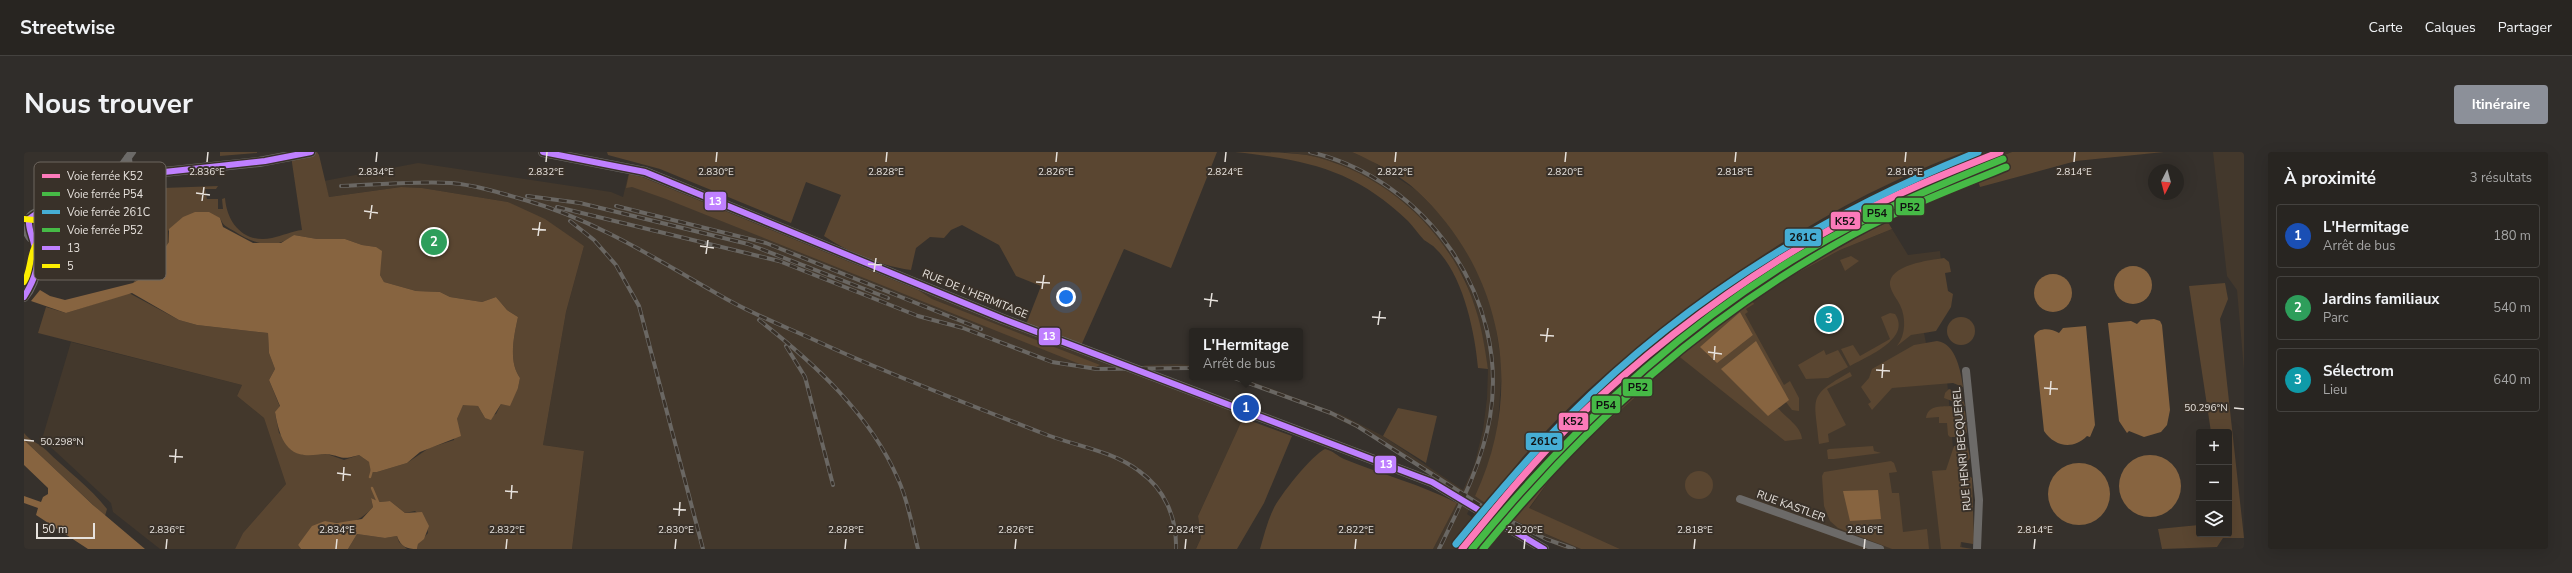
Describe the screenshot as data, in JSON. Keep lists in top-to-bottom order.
{
  "streets": {
    "street": ["RUE DE L'HERMITAGE", "RUE HENRI BECQUEREL", "RUE KASTLER"]
  },
  "lines": [
    "rail line K52",
    "rail line 261C",
    "transit line 13",
    "rail line P54",
    "rail line P52",
    "transit line 5"
  ],
  "legend": [
    "Voie ferrée K52",
    "Voie ferrée P54",
    "Voie ferrée 261C",
    "Voie ferrée P52",
    "13",
    "5"
  ],
  "scale_bar": "50 m",
  "north": "bottom",
  "page": {
    "header": "Streetwise",
    "nav": ["Carte", "Calques", "Partager"],
    "title": "Nous trouver",
    "buttons": "Itinéraire",
    "heading": ["À proximité", "3 résultats"],
    "list": [
      {
        "mark": "1",
        "name": "L'Hermitage",
        "note": "Arrêt de bus",
        "value": "180 m"
      },
      {
        "mark": "2",
        "name": "Jardins familiaux",
        "note": "Parc",
        "value": "540 m"
      },
      {
        "mark": "3",
        "name": "Sélectrom",
        "note": "Lieu",
        "value": "640 m"
      }
    ],
    "pins": ["2", "3", "1"],
    "popup": ["L'Hermitage", "Arrêt de bus"],
    "map_buttons": ["+", "−"],
    "scale": "50 m"
  },
  "coordinates": [
    "2.836°E",
    "2.834°E",
    "2.832°E",
    "2.830°E",
    "2.828°E",
    "2.826°E",
    "2.824°E",
    "2.822°E",
    "2.820°E",
    "2.818°E",
    "2.816°E",
    "2.814°E",
    "50.296°N",
    "50.298°N"
  ]
}
